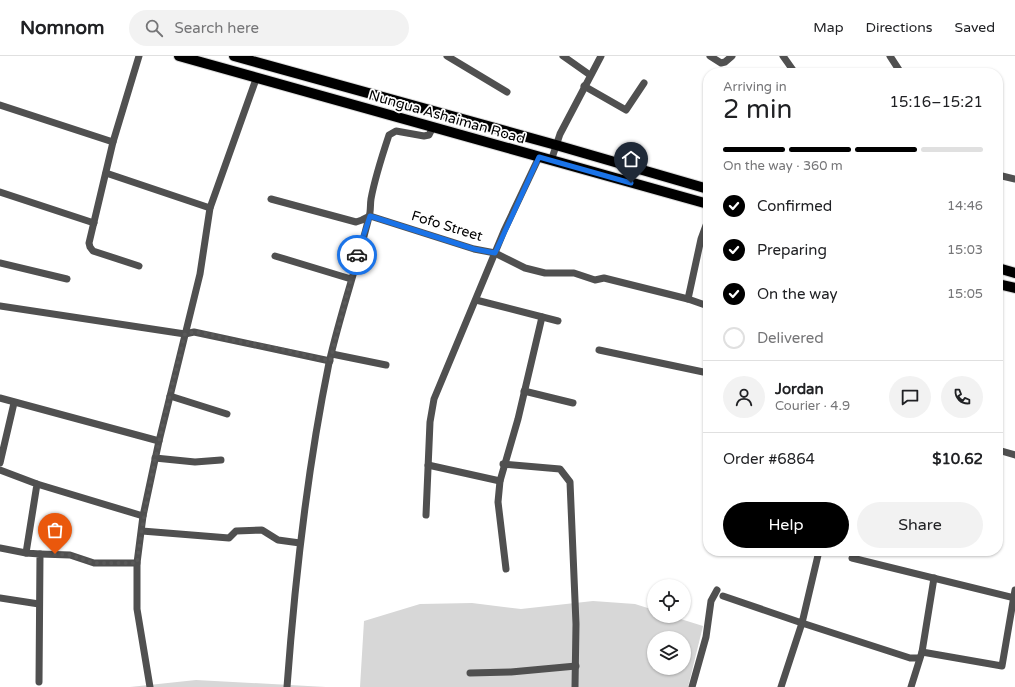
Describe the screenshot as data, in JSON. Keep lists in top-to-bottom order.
{
  "streets": {
    "main road": ["Nungua Ashaiman Road"],
    "street": ["Fofo Street"]
  },
  "page": {
    "header": "Nomnom",
    "search": "Search here",
    "nav": ["Map", "Directions", "Saved"],
    "heading": ["2 min", "Arriving in", "15:16–15:21"],
    "panel": [
      "Jordan",
      "Courier · 4.9",
      "Order #6864",
      "$10.62"
    ],
    "bar": "On the way · 360 m",
    "list": [
      ["Confirmed", "14:46"],
      ["Preparing", "15:03"],
      ["On the way", "15:05"],
      "Delivered"
    ],
    "buttons": ["Help", "Share"]
  }
}
